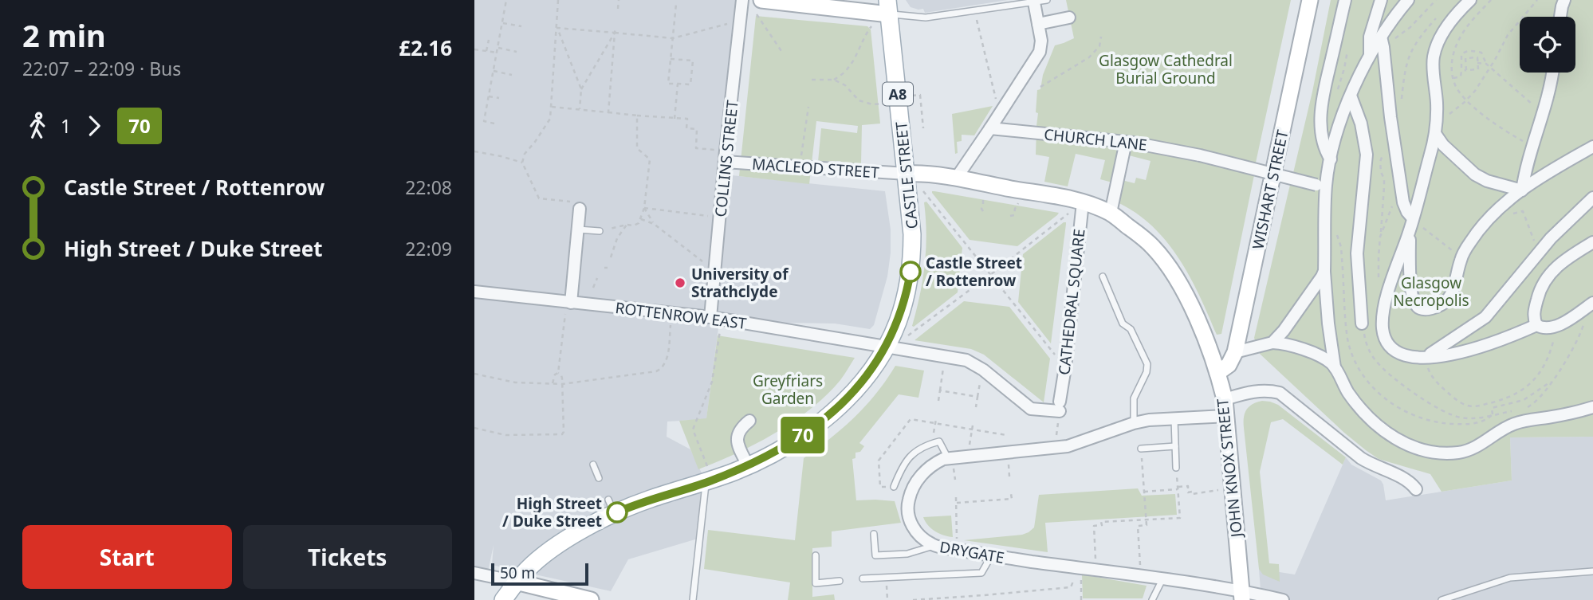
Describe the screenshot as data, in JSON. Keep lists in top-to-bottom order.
{
  "streets": {
    "main road": ["A8", "CASTLE STREET"],
    "street": [
      "CHURCH LANE",
      "COLLINS STREET",
      "MACLEOD STREET",
      "WISHART STREET",
      "CATHEDRAL SQUARE",
      "ROTTENROW EAST",
      "JOHN KNOX STREET",
      "DRYGATE"
    ]
  },
  "crossings": [
    ["A8", "CASTLE STREET"],
    ["A8", "ROTTENROW EAST"],
    ["COLLINS STREET", "MACLEOD STREET"],
    ["COLLINS STREET", "ROTTENROW EAST"],
    ["MACLEOD STREET", "CASTLE STREET"],
    ["MACLEOD STREET", "JOHN KNOX STREET"],
    ["CASTLE STREET", "ROTTENROW EAST"],
    ["CASTLE STREET", "JOHN KNOX STREET"],
    ["WISHART STREET", "JOHN KNOX STREET"],
    ["CATHEDRAL SQUARE", "JOHN KNOX STREET"],
    ["JOHN KNOX STREET", "DRYGATE"]
  ],
  "parks": ["Glasgow Cathedral Burial Ground", "Glasgow Necropolis", "Greyfriars Garden"],
  "places": ["Castle Street / Rottenrow", "University of Strathclyde", "High Street / Duke Street"],
  "lines": ["bus line 70"],
  "scale_bar": "50 m",
  "page": {
    "heading": ["2 min", "22:07 – 22:09 · Bus", "£2.16"],
    "on_map": "70",
    "legs": ["1", "70"],
    "list": [
      {
        "name": "Castle Street / Rottenrow",
        "value": "22:08"
      },
      {
        "name": "High Street / Duke Street",
        "value": "22:09"
      }
    ],
    "buttons": ["Start", "Tickets"],
    "scale": "50 m"
  }
}
